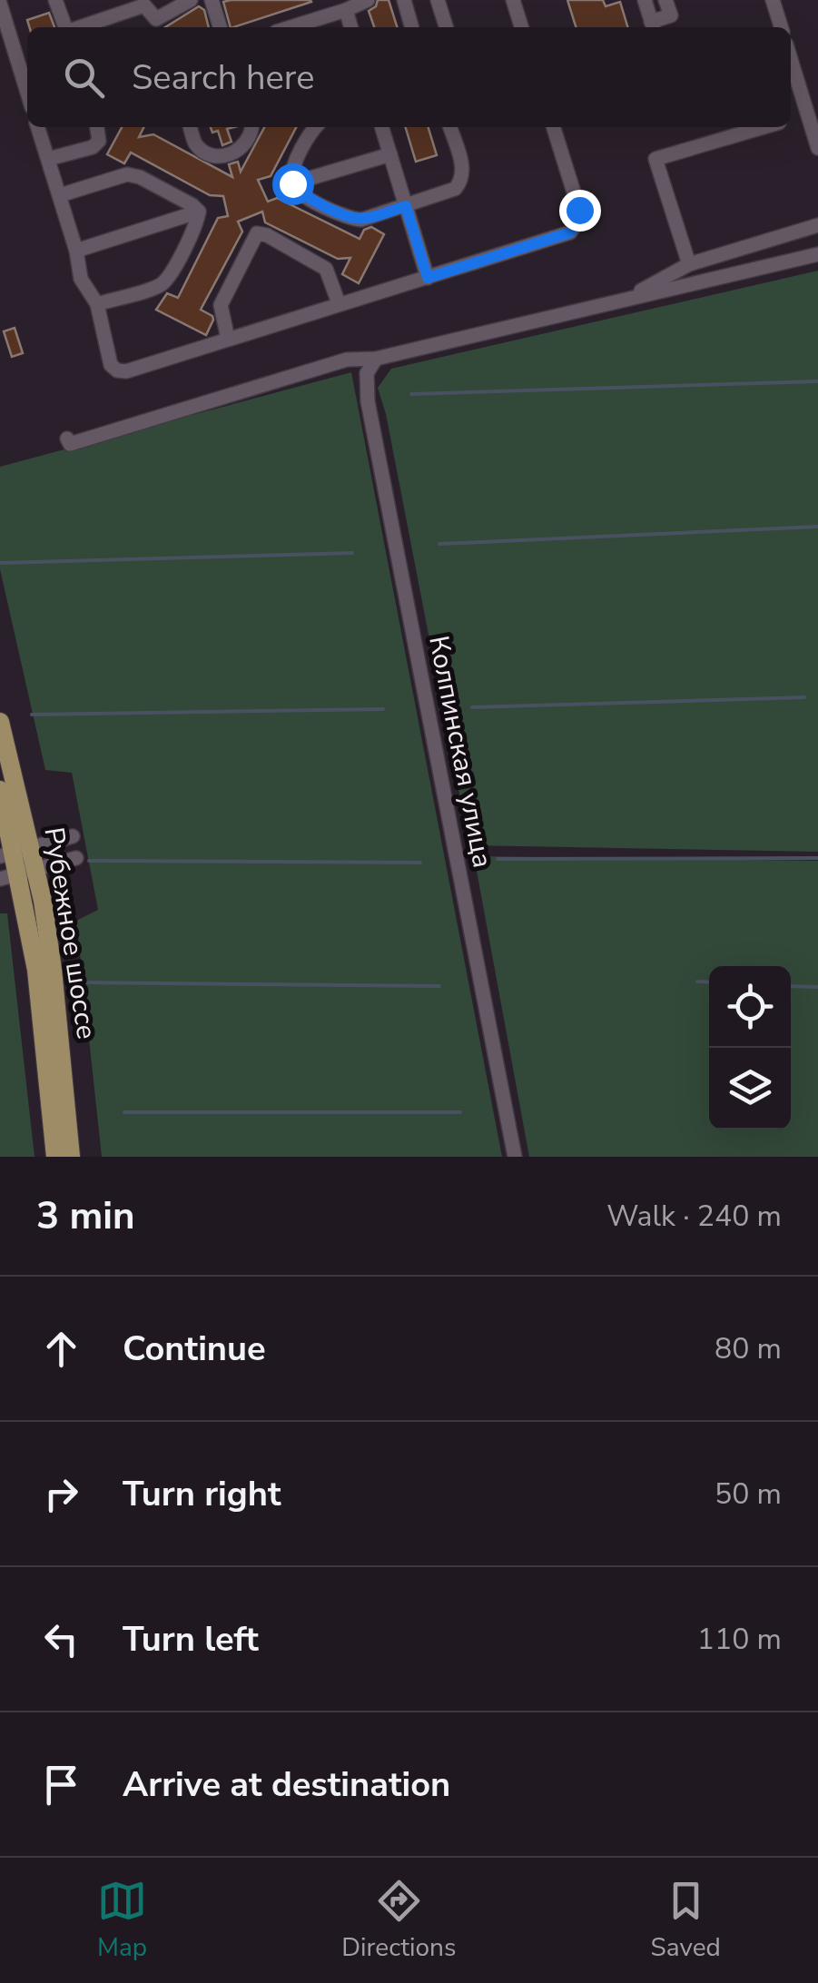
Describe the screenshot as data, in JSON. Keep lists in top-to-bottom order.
{
  "streets": {
    "main road": ["Рубежное шоссе"],
    "street": ["Колпинская улица"]
  },
  "page": {
    "search": "Search here",
    "heading": ["3 min", "Walk · 240 m"],
    "list": [
      ["Continue", "80 m"],
      ["Turn right", "50 m"],
      ["Turn left", "110 m"],
      "Arrive at destination"
    ],
    "nav": ["Map", "Directions", "Saved"]
  }
}
